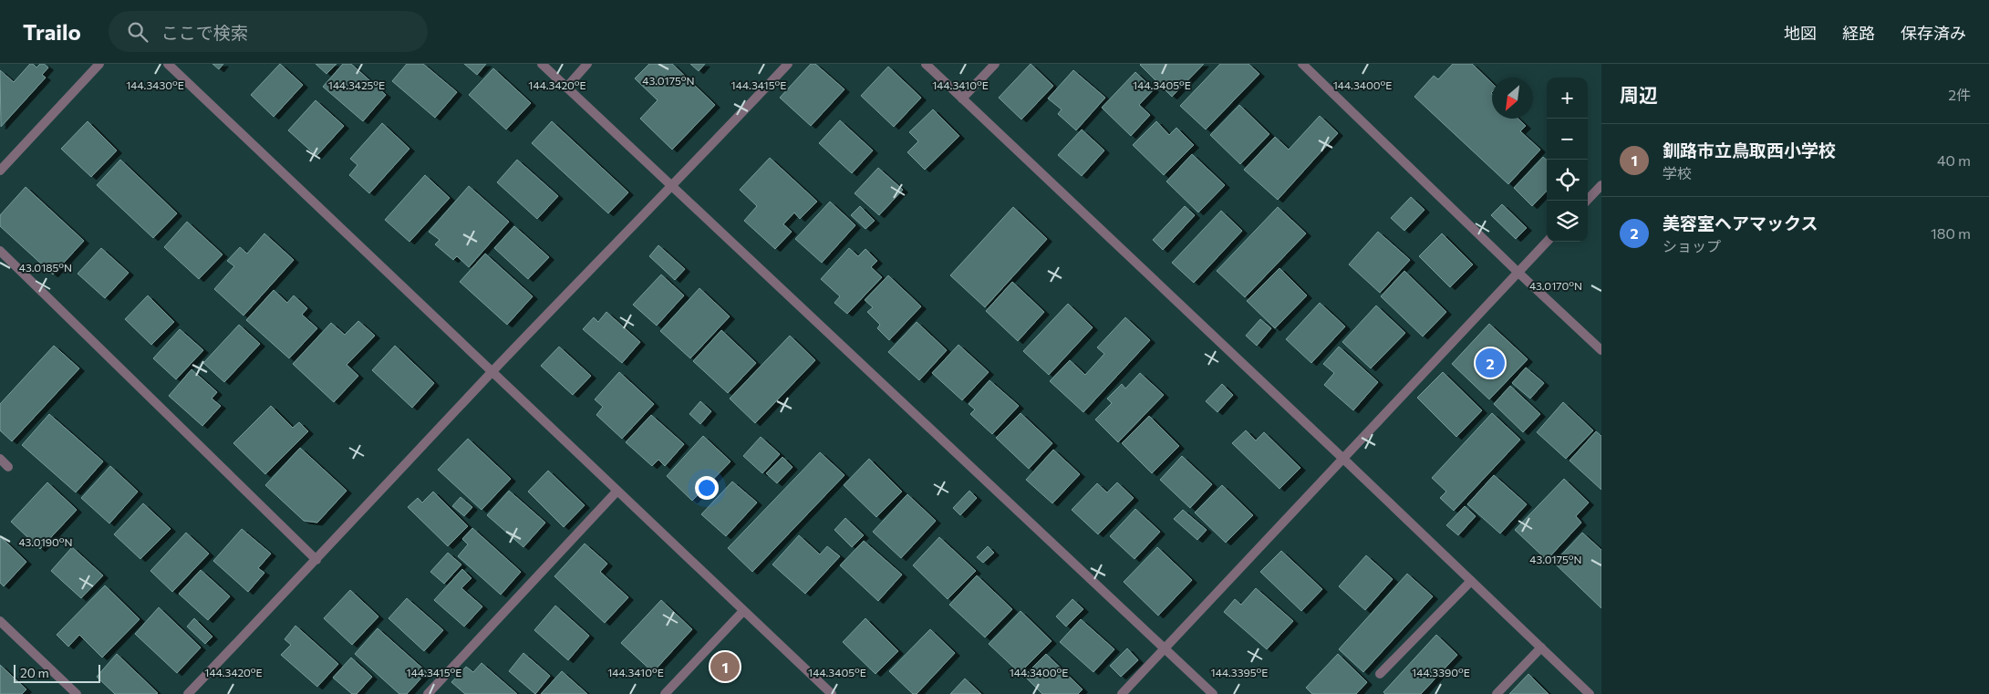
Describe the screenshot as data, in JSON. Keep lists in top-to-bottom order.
{
  "scale_bar": "20 m",
  "north": "bottom left",
  "page": {
    "header": "Trailo",
    "search": "ここで検索",
    "nav": ["地図", "経路", "保存済み"],
    "heading": ["周辺", "2件"],
    "map_buttons": ["+", "−"],
    "list": [
      {
        "mark": "1",
        "name": "釧路市立鳥取西小学校",
        "note": "学校",
        "value": "40 m"
      },
      {
        "mark": "2",
        "name": "美容室ヘアマックス",
        "note": "ショップ",
        "value": "180 m"
      }
    ],
    "pins": ["2", "1"],
    "scale": "20 m"
  },
  "coordinates": [
    "43.0175°N",
    "144.3430°E",
    "144.3425°E",
    "144.3420°E",
    "144.3415°E",
    "144.3410°E",
    "144.3405°E",
    "144.3400°E",
    "43.0185°N",
    "43.0170°N",
    "43.0190°N",
    "144.3395°E",
    "144.3390°E"
  ]
}
